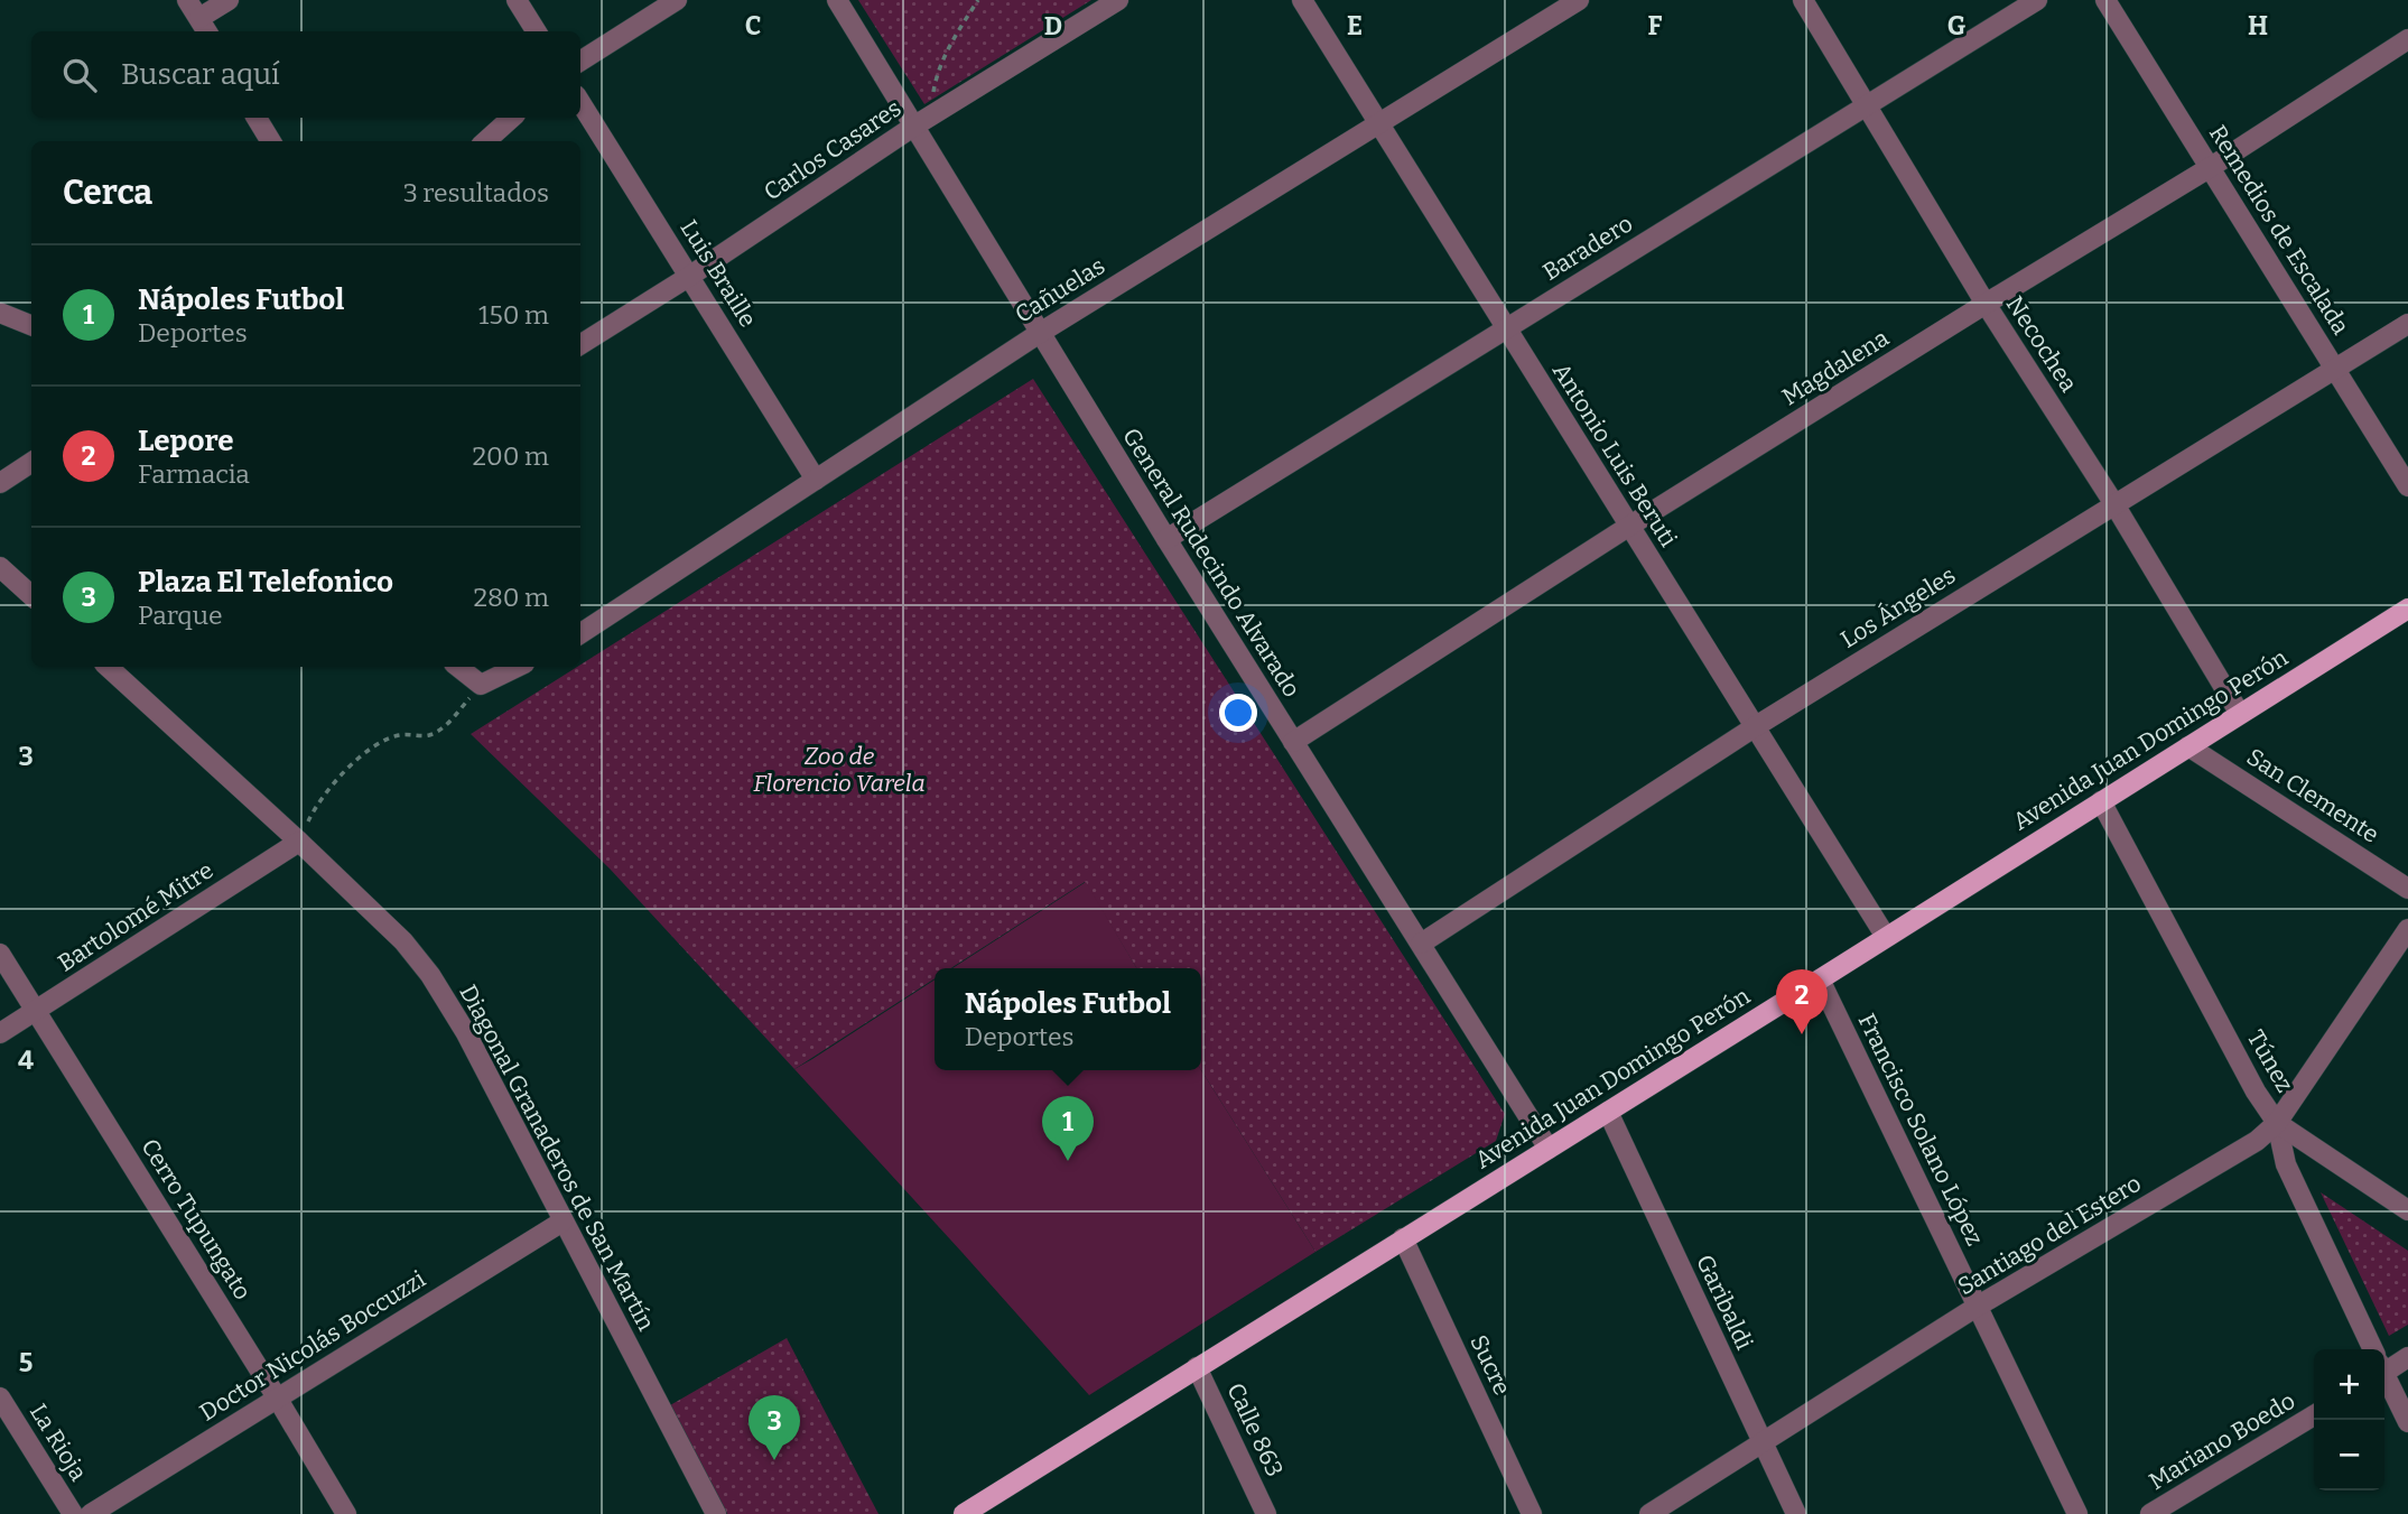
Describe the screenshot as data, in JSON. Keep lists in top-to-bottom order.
{
  "streets": {
    "main road": ["Avenida Juan Domingo Perón"],
    "street": [
      "Carlos Casares",
      "Remedios de Escalada",
      "Baradero",
      "Luis Braille",
      "Cañuelas",
      "Necochea",
      "Magdalena",
      "Antonio Luis Beruti",
      "General Rudecindo Alvarado",
      "Los Ángeles",
      "San Clemente",
      "Bartolomé Mitre",
      "Túnez",
      "Francisco Solano López",
      "Diagonal Granaderos de San Martín",
      "Cerro Tupungato",
      "Santiago del Estero",
      "Garibaldi",
      "Doctor Nicolás Boccuzzi",
      "Sucre",
      "Calle 863",
      "Mariano Boedo",
      "La Rioja"
    ]
  },
  "crossings": [
    ["Carlos Casares", "Luis Braille"],
    ["Carlos Casares", "General Rudecindo Alvarado"],
    ["Remedios de Escalada", "Magdalena"],
    ["Remedios de Escalada", "Los Ángeles"],
    ["Baradero", "Necochea"],
    ["Baradero", "Antonio Luis Beruti"],
    ["Baradero", "General Rudecindo Alvarado"],
    ["Luis Braille", "Cañuelas"],
    ["Cañuelas", "Antonio Luis Beruti"],
    ["Cañuelas", "General Rudecindo Alvarado"],
    ["Necochea", "Magdalena"],
    ["Necochea", "Los Ángeles"],
    ["Necochea", "Avenida Juan Domingo Perón"],
    ["Magdalena", "Antonio Luis Beruti"],
    ["Magdalena", "General Rudecindo Alvarado"],
    ["Antonio Luis Beruti", "Los Ángeles"],
    ["Antonio Luis Beruti", "Avenida Juan Domingo Perón"],
    ["General Rudecindo Alvarado", "Los Ángeles"],
    ["General Rudecindo Alvarado", "Avenida Juan Domingo Perón"],
    ["Avenida Juan Domingo Perón", "San Clemente"],
    ["Avenida Juan Domingo Perón", "Túnez"],
    ["Avenida Juan Domingo Perón", "Francisco Solano López"],
    ["Avenida Juan Domingo Perón", "Garibaldi"],
    ["Avenida Juan Domingo Perón", "Sucre"],
    ["Avenida Juan Domingo Perón", "Calle 863"],
    ["Bartolomé Mitre", "Diagonal Granaderos de San Martín"],
    ["Bartolomé Mitre", "Cerro Tupungato"],
    ["Túnez", "Santiago del Estero"],
    ["Francisco Solano López", "Santiago del Estero"],
    ["Diagonal Granaderos de San Martín", "Doctor Nicolás Boccuzzi"],
    ["Cerro Tupungato", "Doctor Nicolás Boccuzzi"],
    ["Santiago del Estero", "Garibaldi"]
  ],
  "parks": ["Zoo de Florencio Varela"],
  "page": {
    "search": "Buscar aquí",
    "heading": ["Cerca", "3 resultados"],
    "list": [
      {
        "mark": "1",
        "name": "Nápoles Futbol",
        "note": "Deportes",
        "value": "150 m"
      },
      {
        "mark": "2",
        "name": "Lepore",
        "note": "Farmacia",
        "value": "200 m"
      },
      {
        "mark": "3",
        "name": "Plaza El Telefonico",
        "note": "Parque",
        "value": "280 m"
      }
    ],
    "popup": ["Nápoles Futbol", "Deportes"],
    "pins": ["2", "1", "3"],
    "map_buttons": ["+", "−"]
  },
  "grid": {
    "columns": [
      "C",
      "D",
      "E",
      "F",
      "G",
      "H"
    ],
    "rows": ["3", "4", "5"]
  }
}
